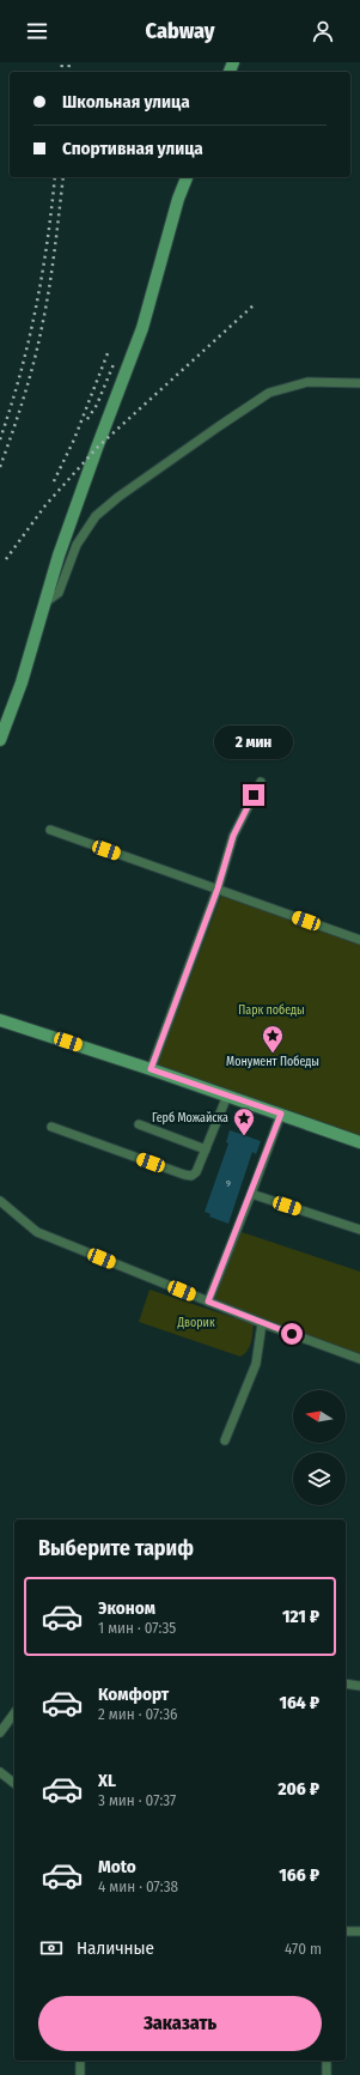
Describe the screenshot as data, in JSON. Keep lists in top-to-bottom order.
{
  "parks": ["Парк победы", "Дворик"],
  "places": {
    "place": ["Монумент Победы", "Герб Можайска"]
  },
  "house_numbers": ["9"],
  "north": "left",
  "page": {
    "header": "Cabway",
    "banner": ["Школьная улица", "Спортивная улица"],
    "bubble": "2 мин",
    "heading": "Выберите тариф",
    "list": [
      {
        "name": "Эконом",
        "note": "1 мин · 07:35",
        "value": "121 ₽"
      },
      {
        "name": "Комфорт",
        "note": "2 мин · 07:36",
        "value": "164 ₽"
      },
      {
        "name": "XL",
        "note": "3 мин · 07:37",
        "value": "206 ₽"
      },
      {
        "name": "Moto",
        "note": "4 мин · 07:38",
        "value": "166 ₽"
      }
    ],
    "pay": ["Наличные", "470 m"],
    "buttons": "Заказать"
  }
}
